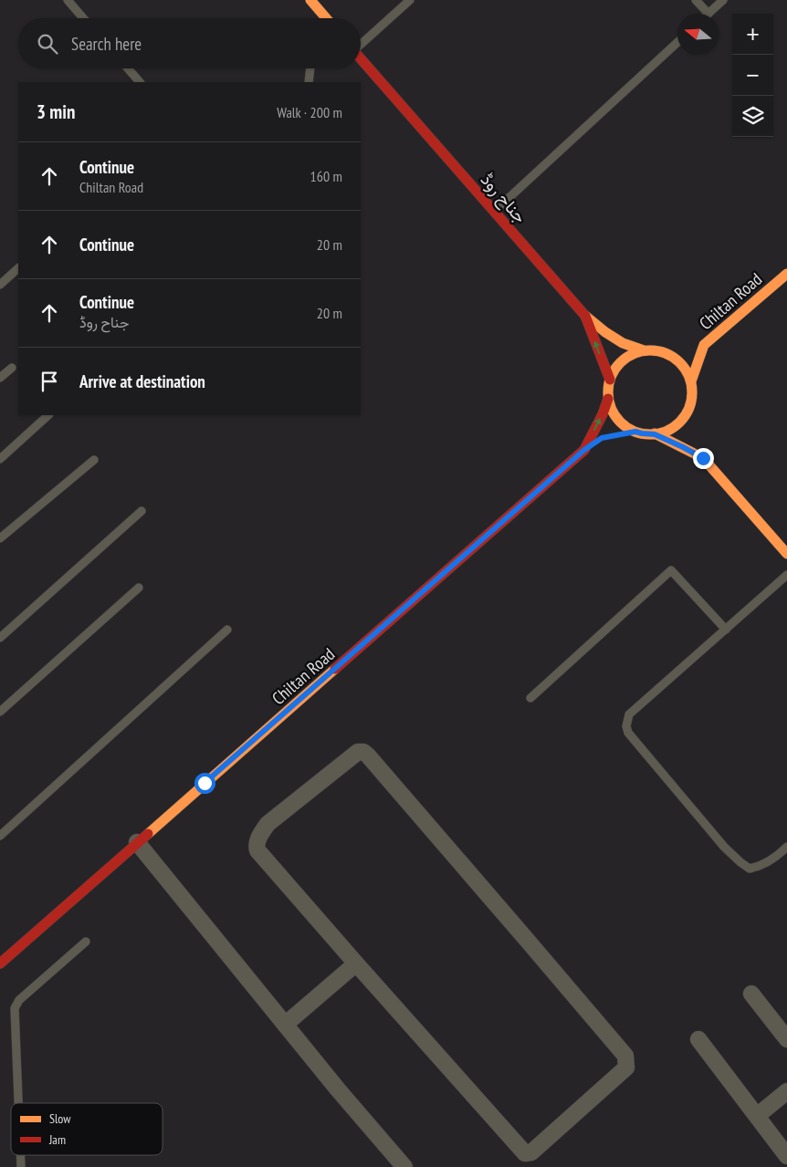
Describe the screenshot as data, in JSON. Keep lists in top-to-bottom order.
{
  "streets": {
    "street": ["جناح روڈ", "Chiltan Road"]
  },
  "crossings": [
    ["جناح روڈ", "Chiltan Road"]
  ],
  "legend": ["Slow", "Jam"],
  "north": "left",
  "page": {
    "map_buttons": ["+", "−"],
    "search": "Search here",
    "heading": ["3 min", "Walk · 200 m"],
    "list": [
      ["Continue", "Chiltan Road", "160 m"],
      ["Continue", "20 m"],
      ["Continue", "جناح روڈ", "20 m"],
      "Arrive at destination"
    ]
  }
}
